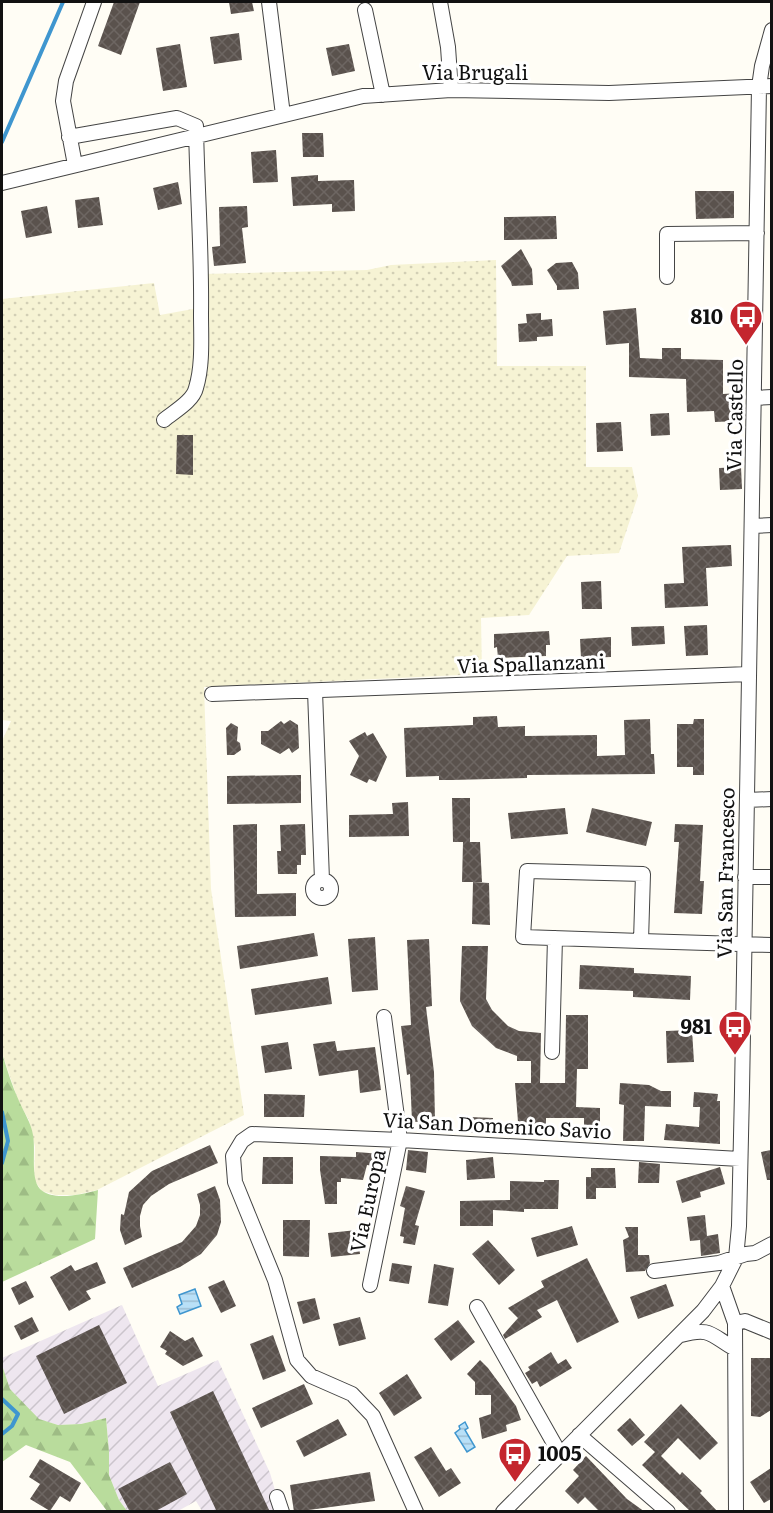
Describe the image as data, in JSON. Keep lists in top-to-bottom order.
{
  "streets": {
    "street": [
      "Via Brugali",
      "Via Castello",
      "Via Spallanzani",
      "Via San Francesco",
      "Via San Domenico Savio",
      "Via Europa"
    ]
  },
  "crossings": [
    ["Via Brugali", "Via Castello"],
    ["Via Castello", "Via San Francesco"],
    ["Via Spallanzani", "Via San Francesco"],
    ["Via San Francesco", "Via San Domenico Savio"],
    ["Via San Domenico Savio", "Via Europa"]
  ],
  "places": {
    "bus stop": ["810", "981", "1005"]
  }
}
